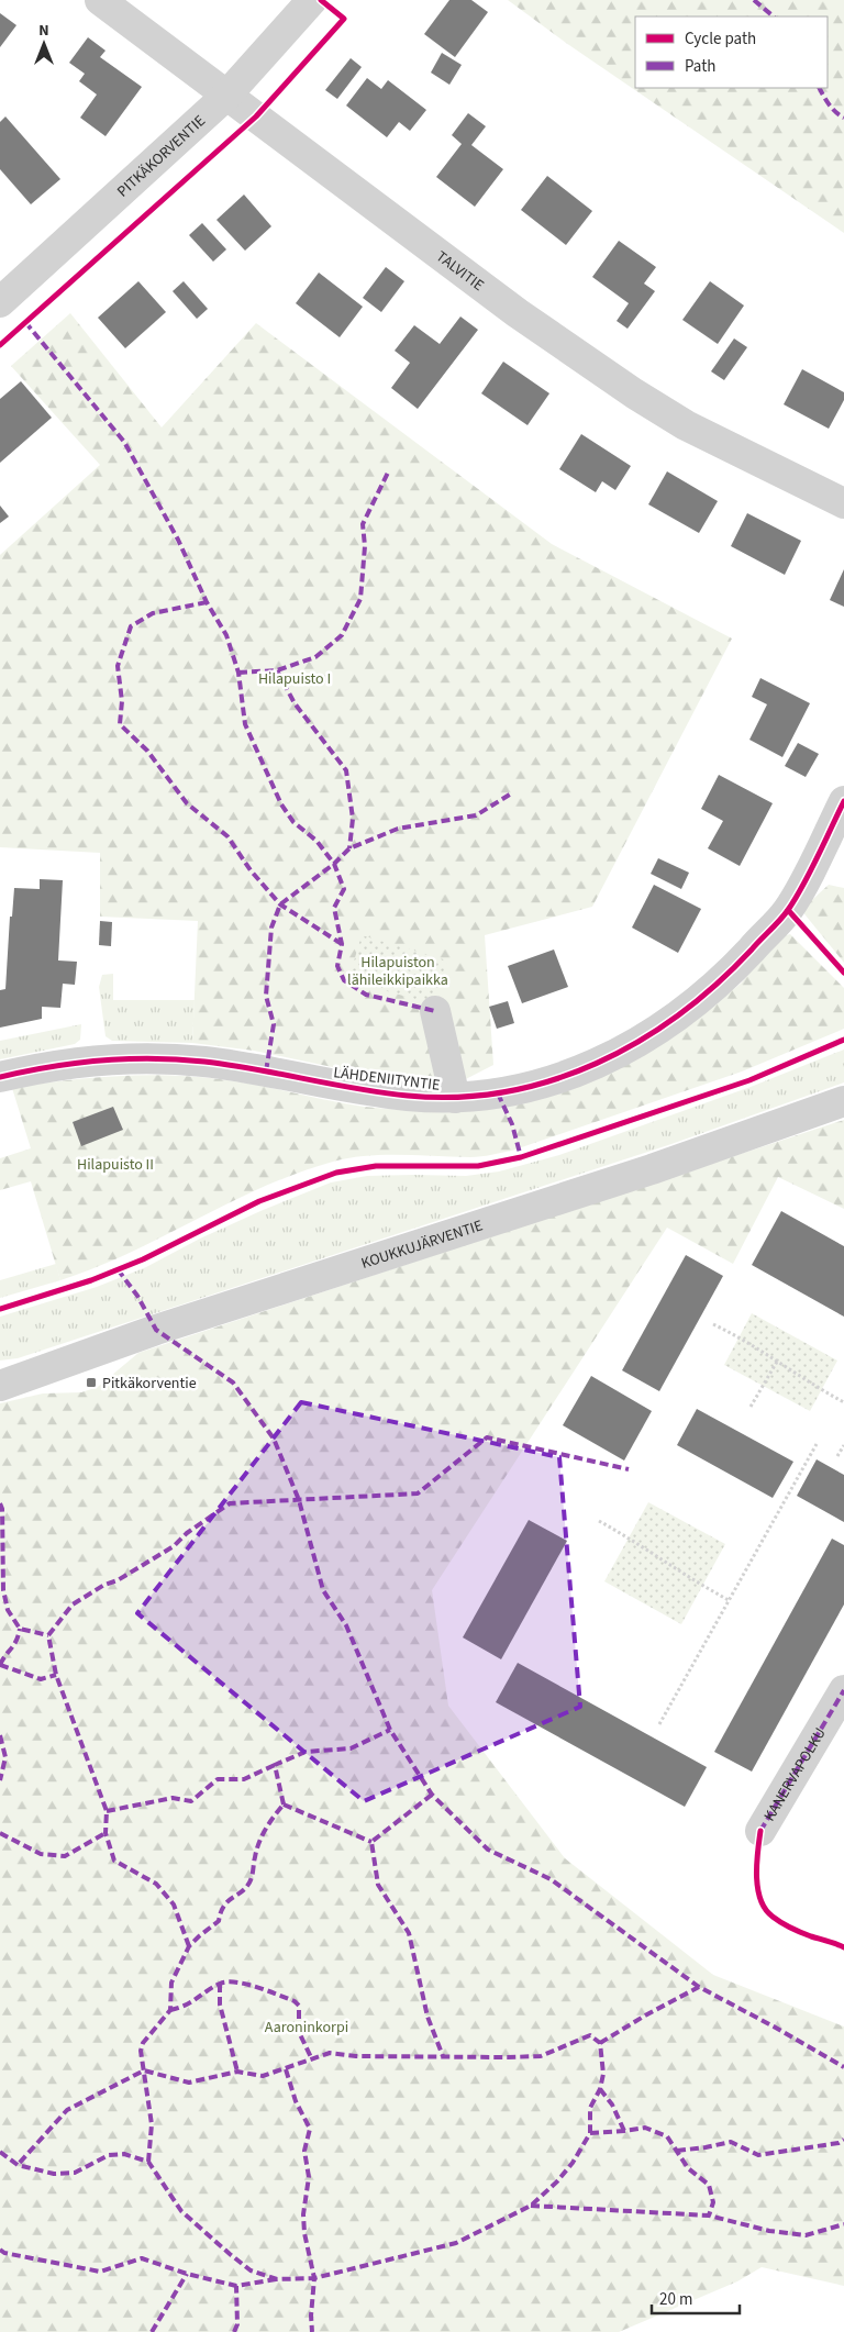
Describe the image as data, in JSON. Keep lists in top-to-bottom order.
{
  "streets": {
    "street": [
      "PITKÄKORVENTIE",
      "TALVITIE",
      "LÄHDENIITYNTIE",
      "KOUKKUJÄRVENTIE",
      "KANERVAPOLKU"
    ]
  },
  "crossings": [
    ["PITKÄKORVENTIE", "TALVITIE"]
  ],
  "parks": [
    "Hilapuisto I",
    "Hilapuiston lähileikkipaikka",
    "Hilapuisto II",
    "Aaroninkorpi"
  ],
  "places": {
    "transit": ["Pitkäkorventie"]
  },
  "legend": ["Cycle path", "Path"],
  "scale_bar": "20 m",
  "north": "top"
}
